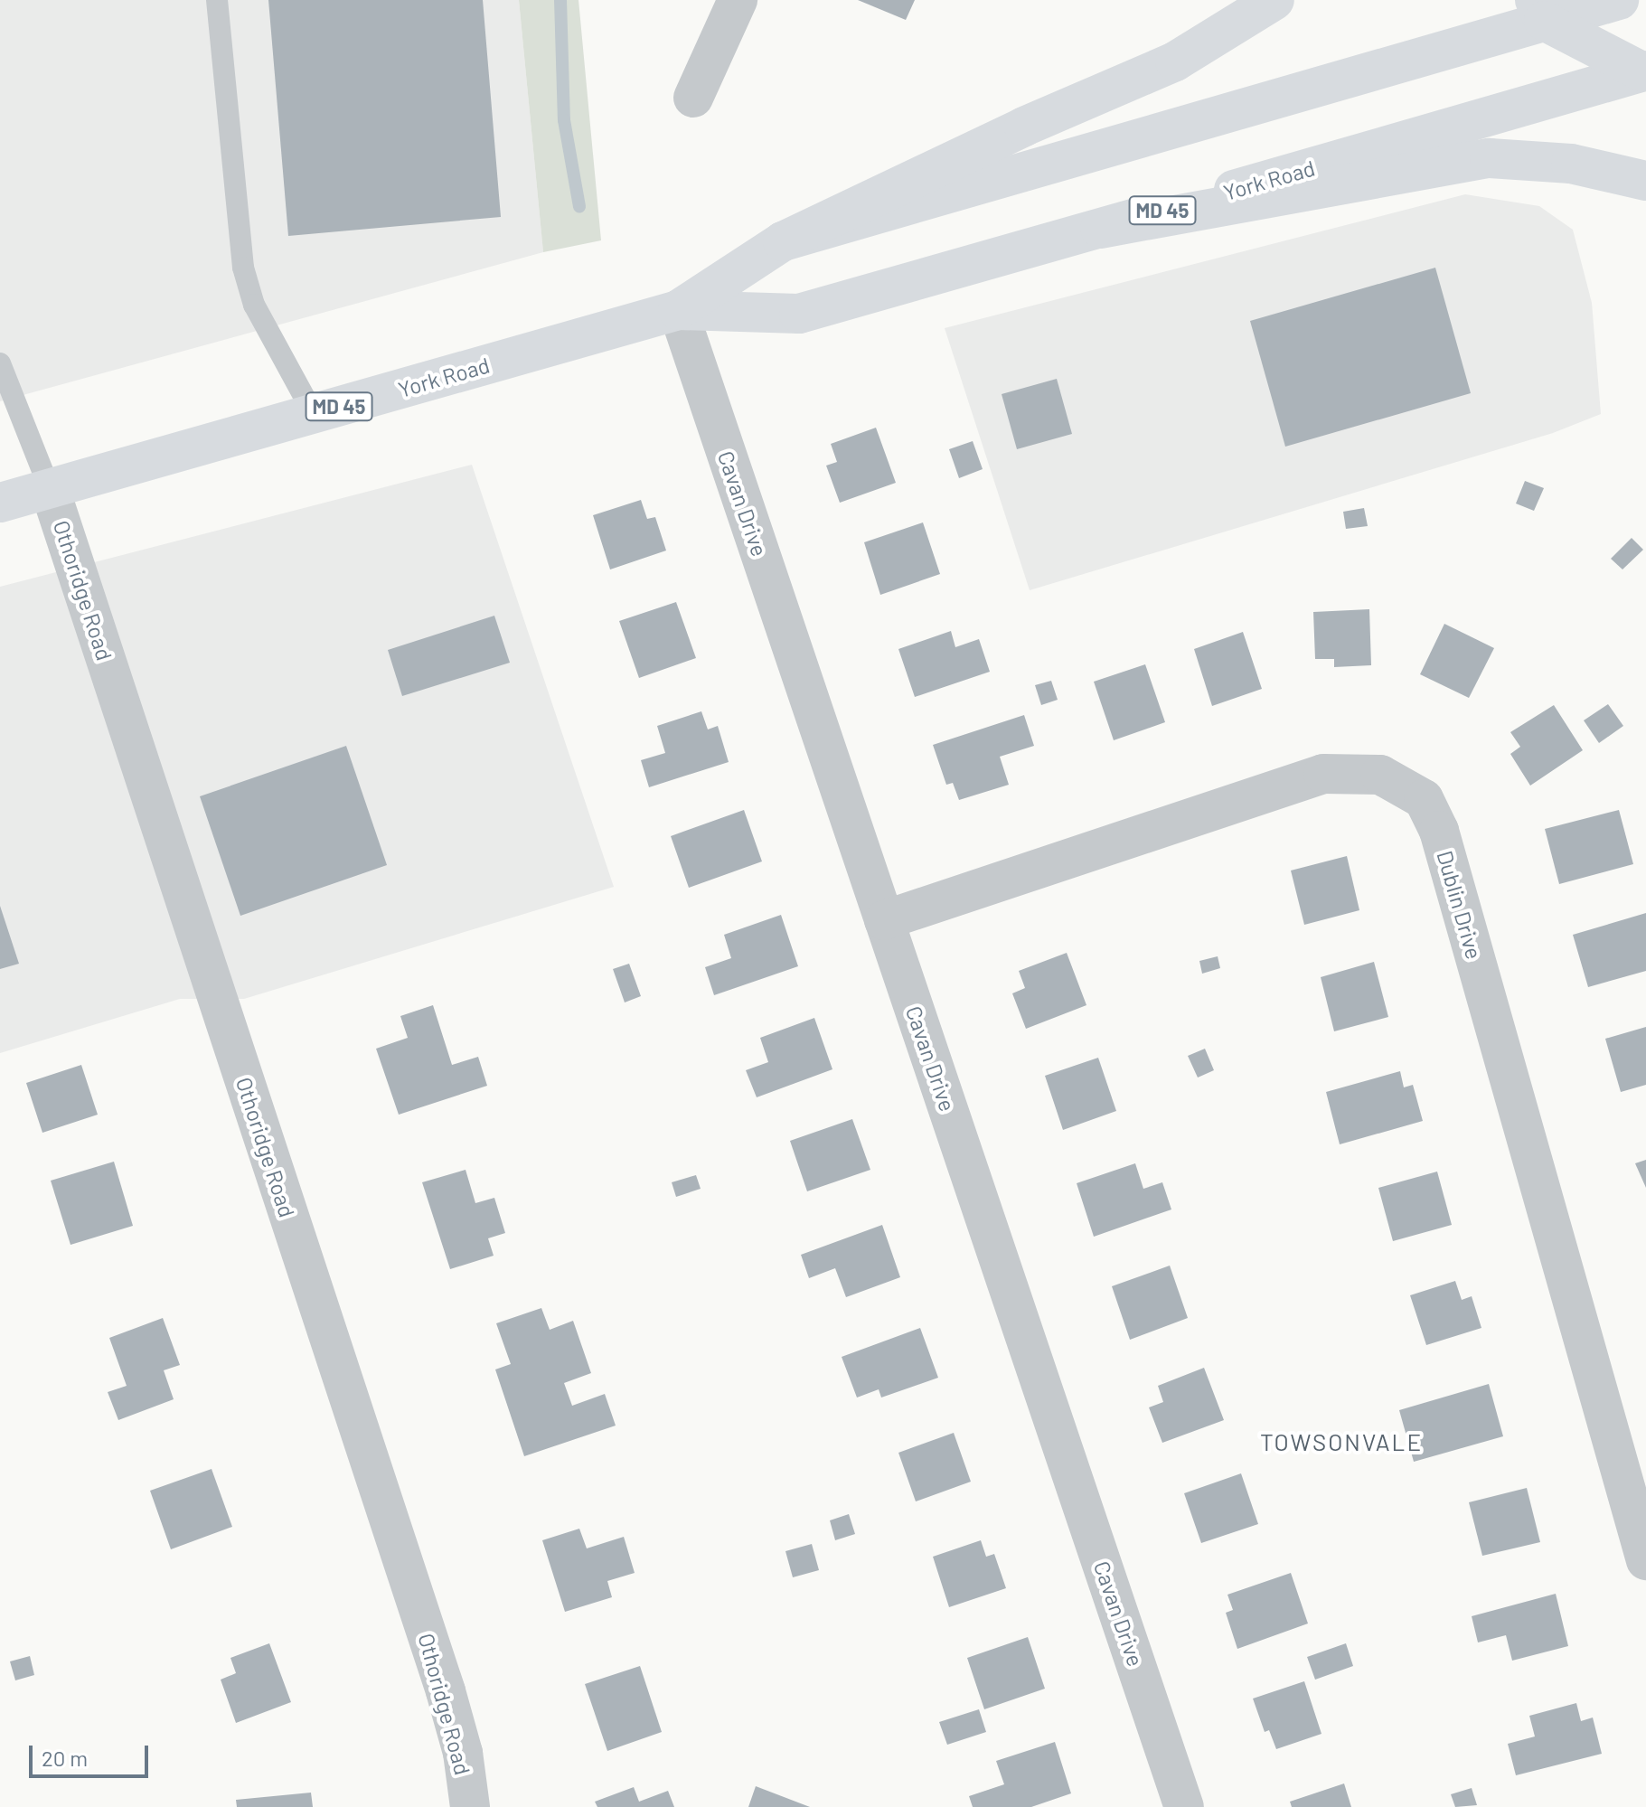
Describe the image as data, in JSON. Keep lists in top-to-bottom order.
{
  "streets": {
    "main road": ["York Road", "MD 45"],
    "street": ["Cavan Drive", "Othoridge Road", "Dublin Drive"]
  },
  "crossings": [
    ["York Road", "Cavan Drive"],
    ["York Road", "Othoridge Road"],
    ["Cavan Drive", "Dublin Drive"]
  ],
  "districts": ["TOWSONVALE"],
  "scale_bar": "20 m"
}
